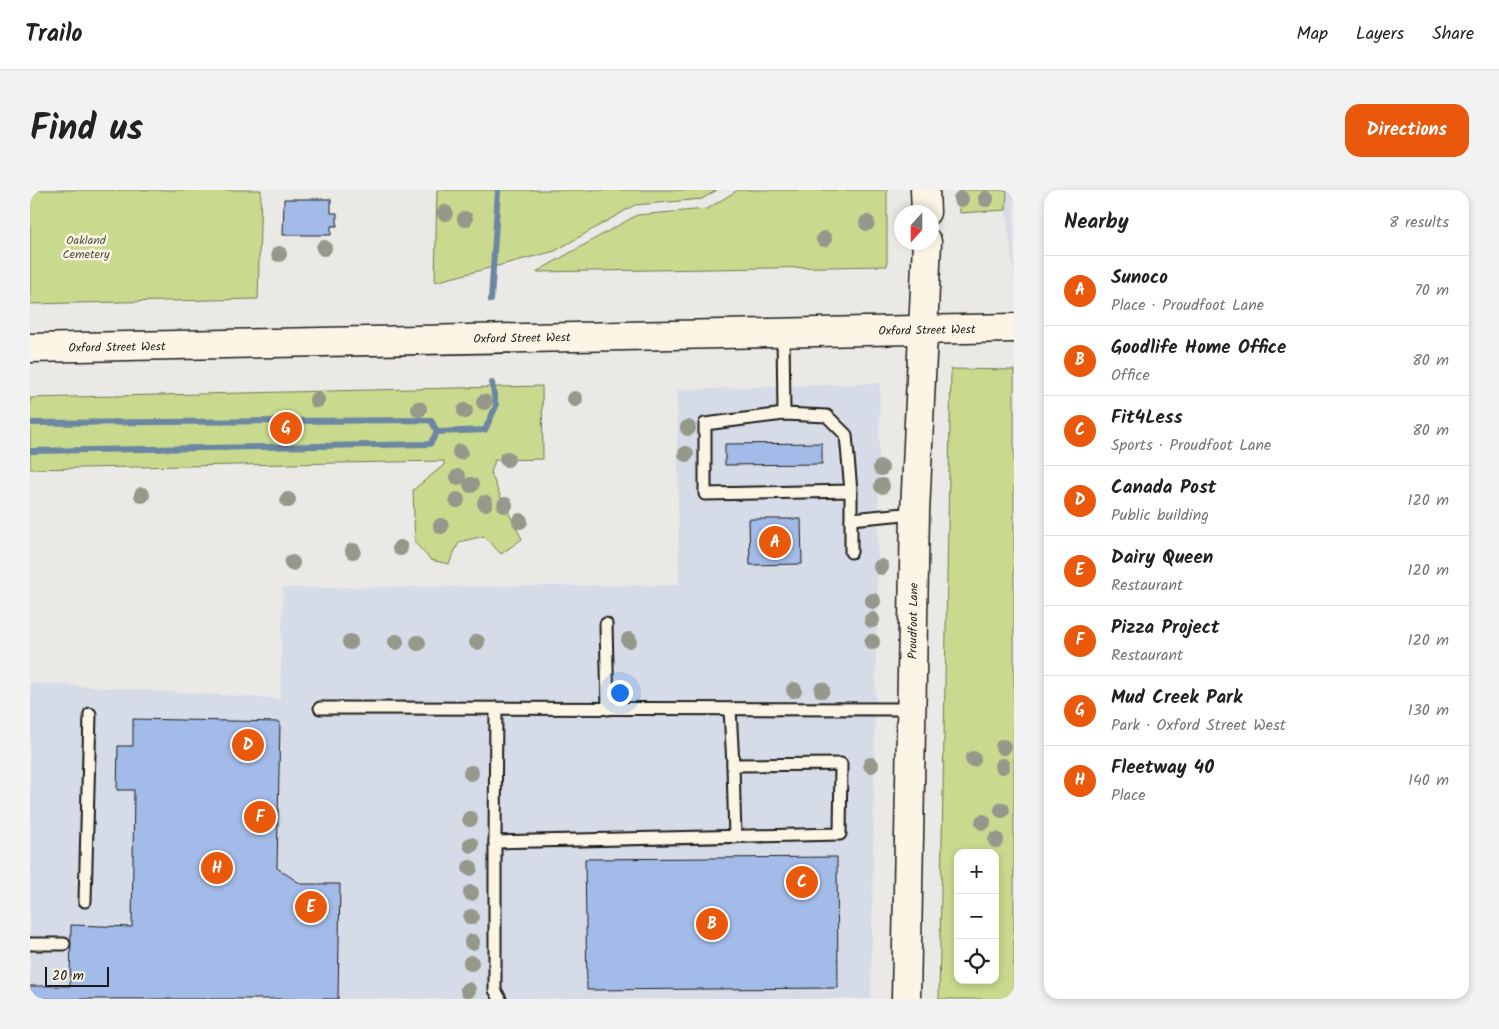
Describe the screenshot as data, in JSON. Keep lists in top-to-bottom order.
{
  "streets": {
    "main road": ["Oxford Street West", "Proudfoot Lane"]
  },
  "crossings": [
    ["Oxford Street West", "Proudfoot Lane"]
  ],
  "parks": ["Oakland Cemetery"],
  "scale_bar": "20 m",
  "north": "bottom",
  "page": {
    "header": "Trailo",
    "nav": ["Map", "Layers", "Share"],
    "title": "Find us",
    "buttons": "Directions",
    "heading": ["Nearby", "8 results"],
    "list": [
      {
        "mark": "A",
        "name": "Sunoco",
        "note": "Place · Proudfoot Lane",
        "value": "70 m"
      },
      {
        "mark": "B",
        "name": "Goodlife Home Office",
        "note": "Office",
        "value": "80 m"
      },
      {
        "mark": "C",
        "name": "Fit4Less",
        "note": "Sports · Proudfoot Lane",
        "value": "80 m"
      },
      {
        "mark": "D",
        "name": "Canada Post",
        "note": "Public building",
        "value": "120 m"
      },
      {
        "mark": "E",
        "name": "Dairy Queen",
        "note": "Restaurant",
        "value": "120 m"
      },
      {
        "mark": "F",
        "name": "Pizza Project",
        "note": "Restaurant",
        "value": "120 m"
      },
      {
        "mark": "G",
        "name": "Mud Creek Park",
        "note": "Park · Oxford Street West",
        "value": "130 m"
      },
      {
        "mark": "H",
        "name": "Fleetway 40",
        "note": "Place",
        "value": "140 m"
      }
    ],
    "pins": [
      "G",
      "A",
      "D",
      "F",
      "H",
      "C",
      "E",
      "B"
    ],
    "map_buttons": ["+", "−"],
    "scale": "20 m"
  }
}
